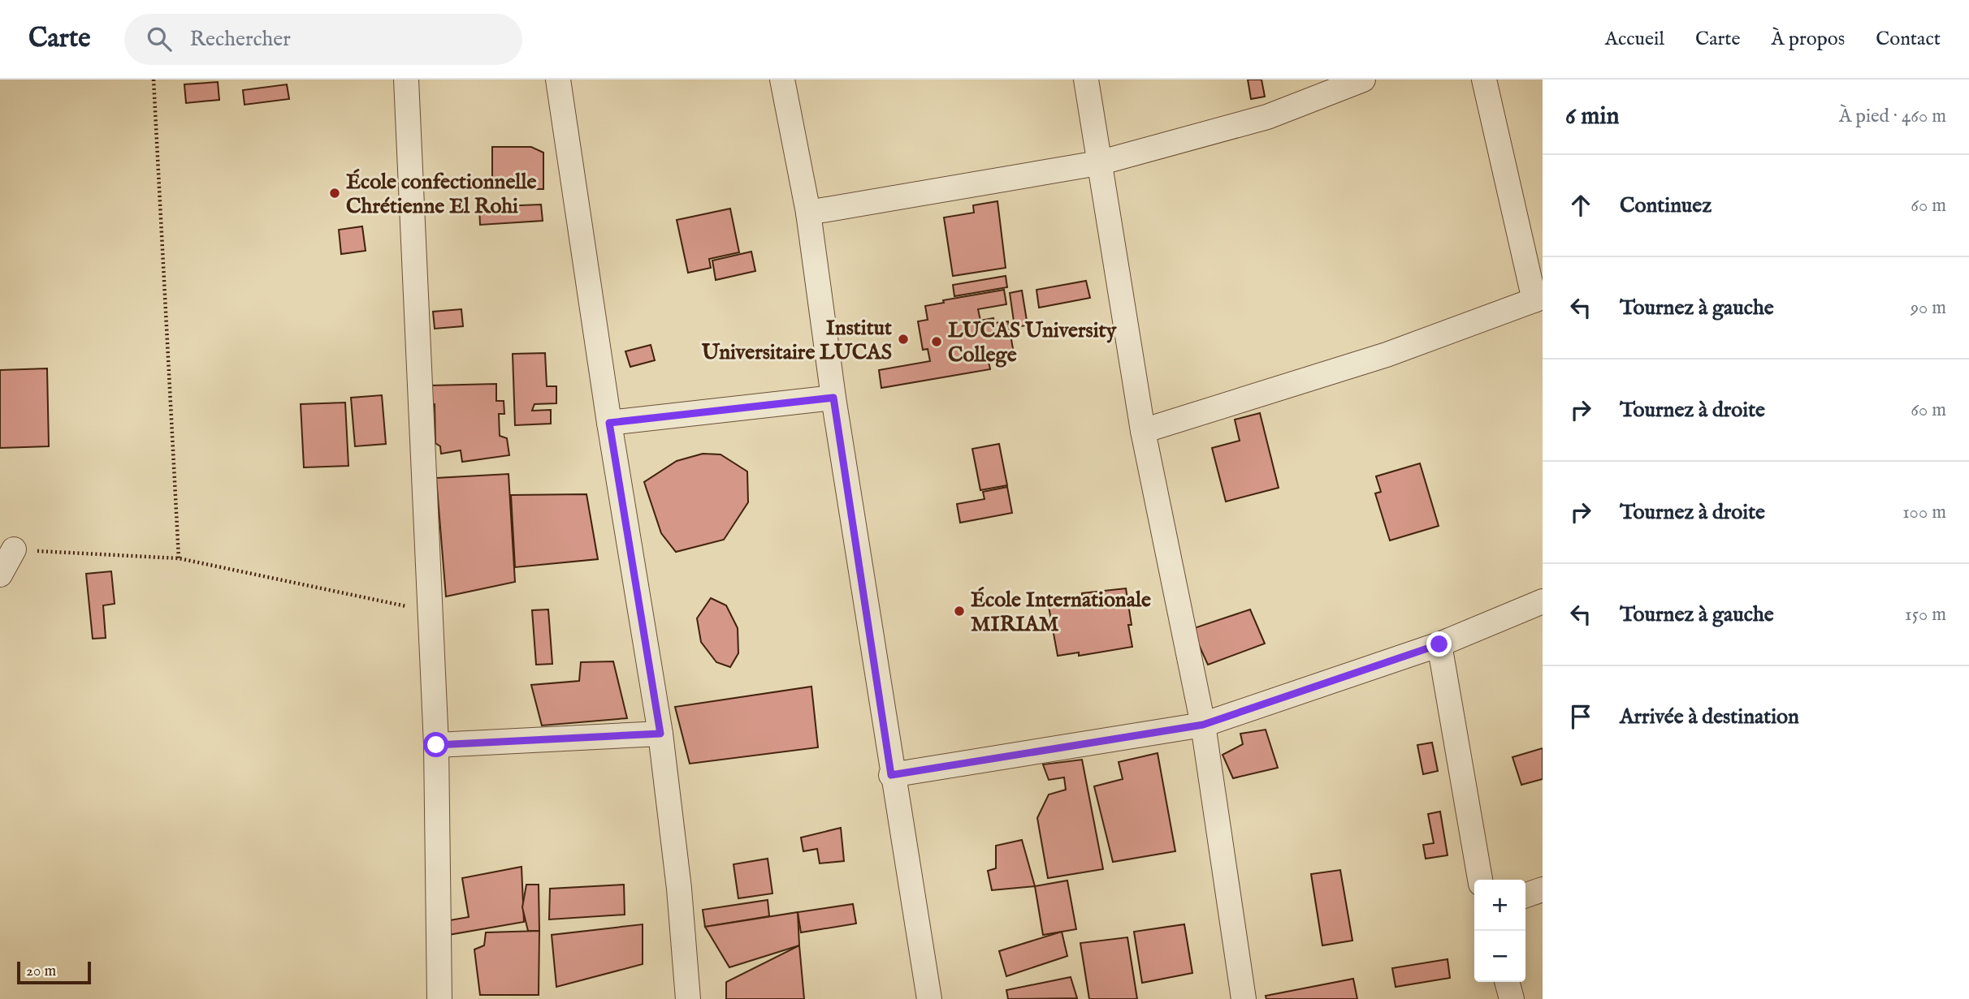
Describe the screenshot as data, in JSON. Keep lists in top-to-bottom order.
{
  "places": [
    "École confectionnelle Chrétienne El Rohi",
    "Institut Universitaire LUCAS",
    "LUCAS University College",
    "École Internationale MIRIAM"
  ],
  "scale_bar": "20 m",
  "page": {
    "header": "Carte",
    "search": "Rechercher",
    "nav": [
      "Accueil",
      "Carte",
      "À propos",
      "Contact"
    ],
    "heading": ["6 min", "À pied · 460 m"],
    "list": [
      ["Continuez", "60 m"],
      ["Tournez à gauche", "90 m"],
      ["Tournez à droite", "60 m"],
      ["Tournez à droite", "100 m"],
      ["Tournez à gauche", "150 m"],
      "Arrivée à destination"
    ],
    "map_buttons": ["+", "−"],
    "scale": "20 m"
  }
}
